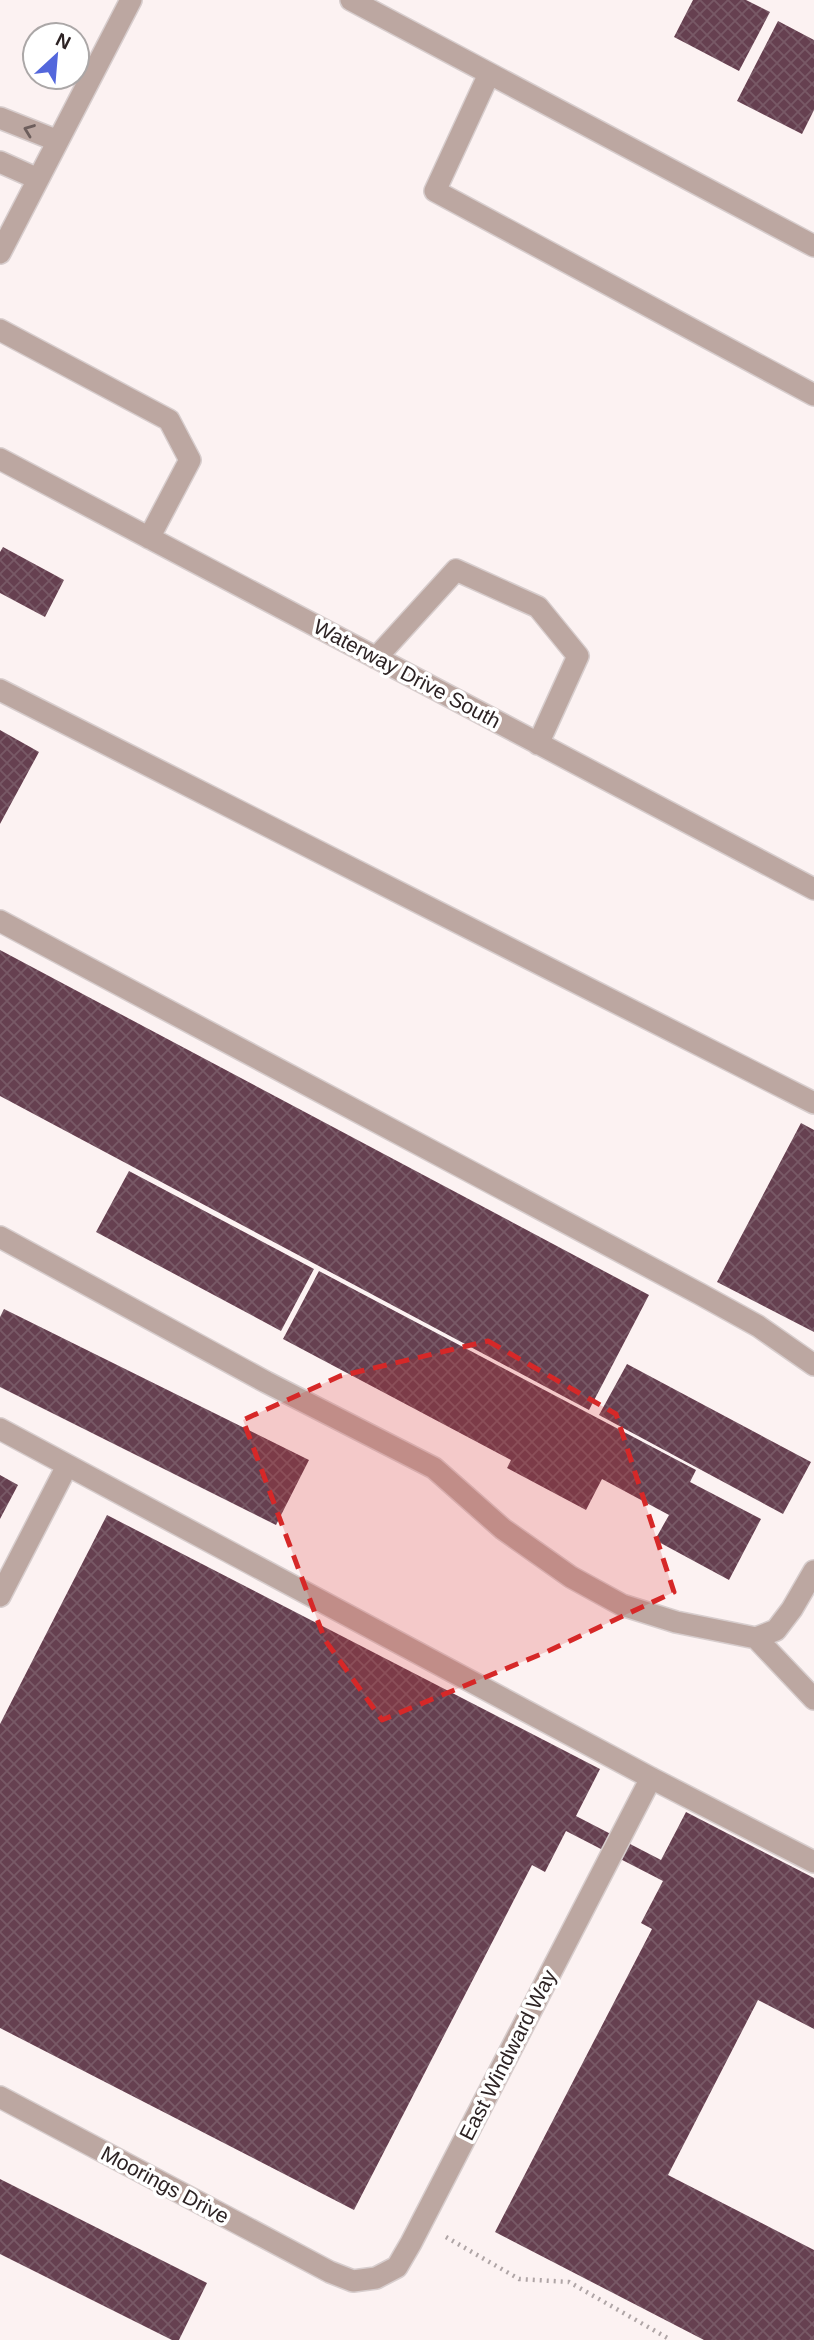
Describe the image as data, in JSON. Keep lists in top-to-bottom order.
{
  "streets": {
    "street": ["Waterway Drive South", "East Windward Way", "Moorings Drive"]
  },
  "crossings": [
    ["East Windward Way", "Moorings Drive"]
  ],
  "north": "top right"
}
